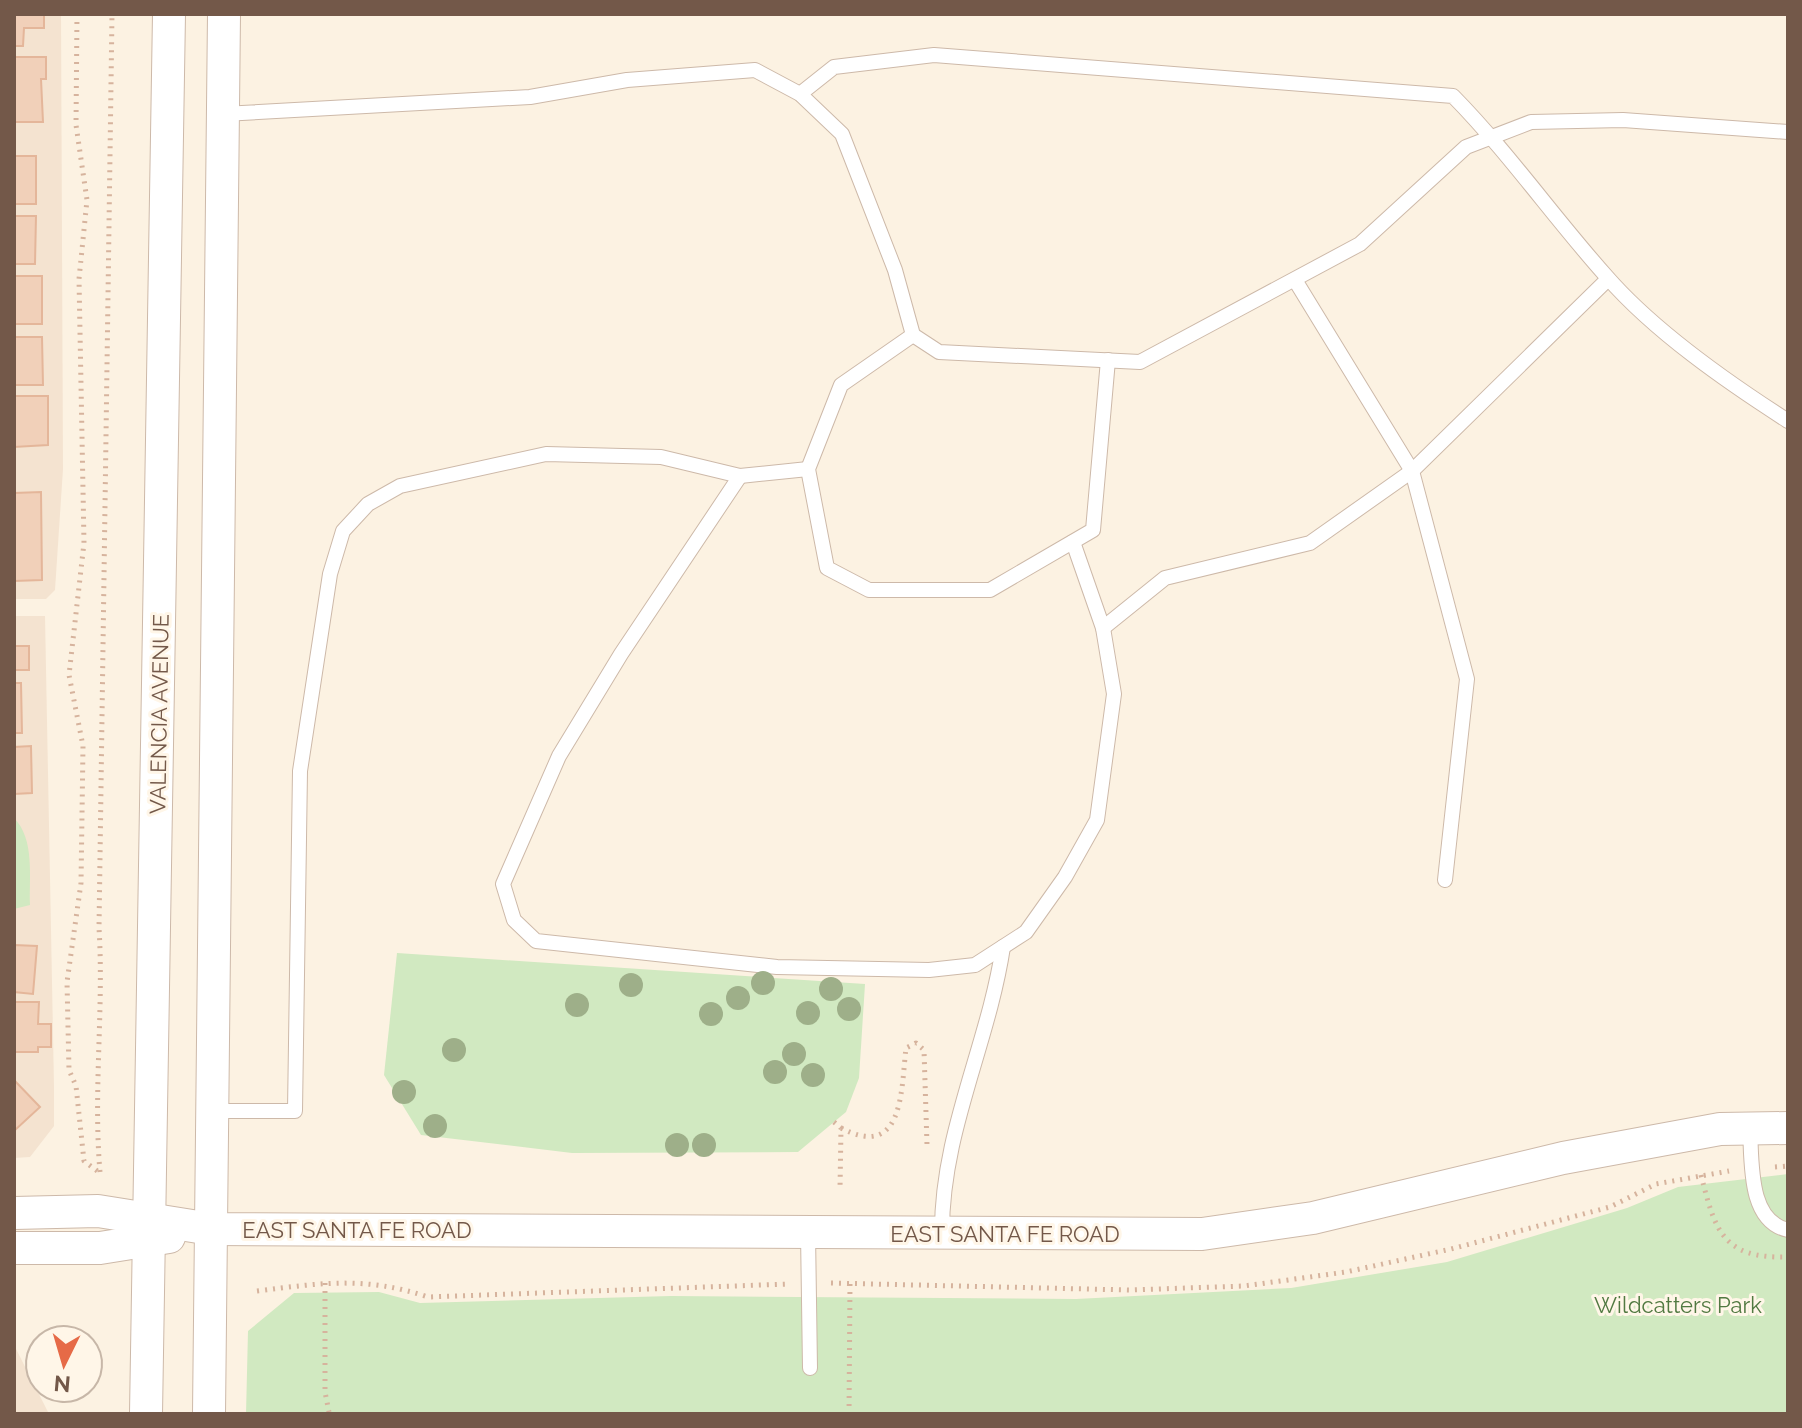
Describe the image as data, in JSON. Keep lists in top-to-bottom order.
{
  "streets": {
    "street": ["VALENCIA AVENUE", "EAST SANTA FE ROAD"]
  },
  "crossings": [
    ["VALENCIA AVENUE", "EAST SANTA FE ROAD"]
  ],
  "parks": ["Wildcatters Park"],
  "north": "bottom"
}
